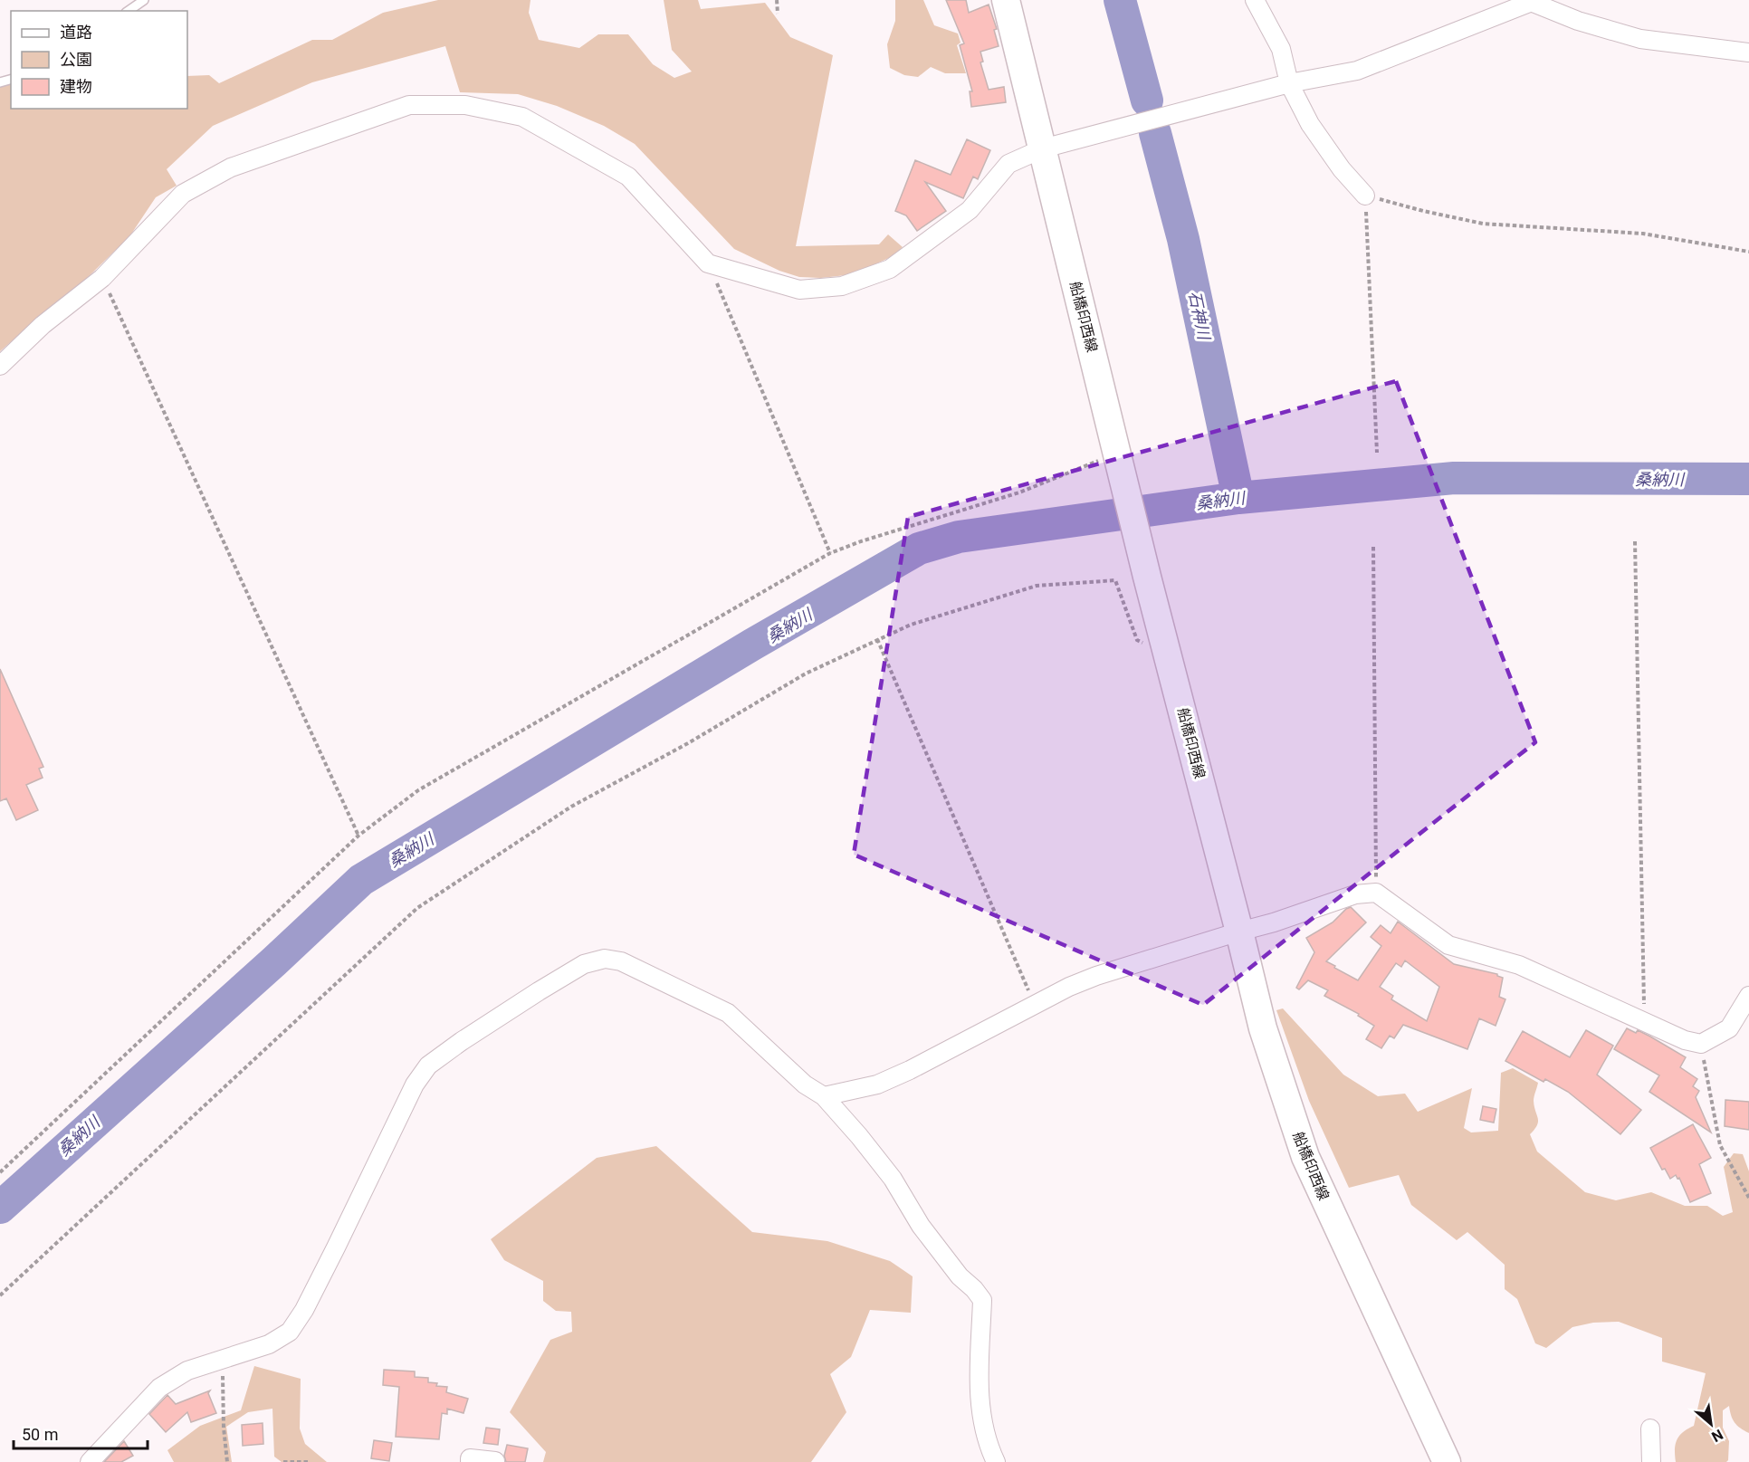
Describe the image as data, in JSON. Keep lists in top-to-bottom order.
{
  "streets": {
    "main road": ["船橋印西線"]
  },
  "water": ["石神川", "桑納川"],
  "legend": ["道路", "公園", "建物"],
  "scale_bar": "50 m",
  "north": "bottom right"
}
